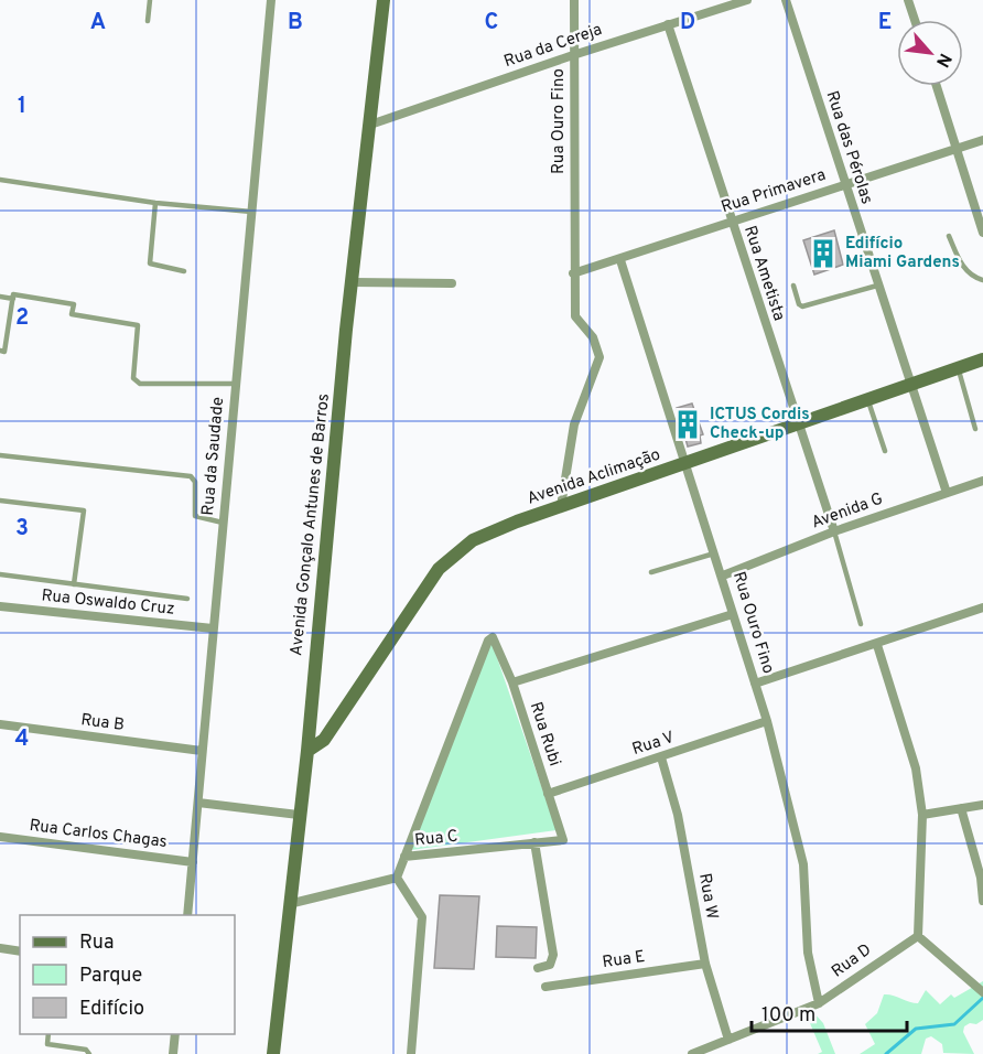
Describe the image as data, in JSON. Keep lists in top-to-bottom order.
{
  "streets": {
    "main road": ["Avenida Aclimação", "Avenida Gonçalo Antunes de Barros"],
    "street": [
      "Rua da Cereja",
      "Rua Ouro Fino",
      "Rua das Pérolas",
      "Rua Primavera",
      "Rua Ametista",
      "Rua da Saudade",
      "Avenida G",
      "Rua Oswaldo Cruz",
      "Rua B",
      "Rua Rubi",
      "Rua V",
      "Rua Carlos Chagas",
      "Rua C",
      "Rua W",
      "Rua E",
      "Rua D"
    ]
  },
  "crossings": [
    ["Rua da Cereja", "Rua Ouro Fino"],
    ["Rua da Cereja", "Rua Ametista"],
    ["Rua da Cereja", "Avenida Gonçalo Antunes de Barros"],
    ["Rua Ouro Fino", "Rua Primavera"],
    ["Rua Ouro Fino", "Avenida Aclimação"],
    ["Rua Ouro Fino", "Avenida G"],
    ["Rua Ouro Fino", "Rua V"],
    ["Rua Ouro Fino", "Rua D"],
    ["Rua das Pérolas", "Rua Primavera"],
    ["Rua das Pérolas", "Avenida Aclimação"],
    ["Rua das Pérolas", "Avenida G"],
    ["Rua Primavera", "Rua Ametista"],
    ["Rua Ametista", "Avenida Aclimação"],
    ["Rua Ametista", "Avenida G"],
    ["Rua da Saudade", "Rua Oswaldo Cruz"],
    ["Rua da Saudade", "Rua B"],
    ["Rua da Saudade", "Rua Carlos Chagas"],
    ["Avenida Aclimação", "Avenida Gonçalo Antunes de Barros"],
    ["Rua Rubi", "Rua V"],
    ["Rua Rubi", "Rua C"],
    ["Rua V", "Rua W"],
    ["Rua W", "Rua E"],
    ["Rua W", "Rua D"]
  ],
  "places": {
    "building": ["Edifício Miami Gardens", "ICTUS Cordis Check-up"]
  },
  "legend": ["Rua", "Parque", "Edifício"],
  "scale_bar": "100 m",
  "north": "bottom right",
  "grid": {
    "columns": [
      "A",
      "B",
      "C",
      "D",
      "E"
    ],
    "rows": [
      "1",
      "2",
      "3",
      "4"
    ]
  }
}
